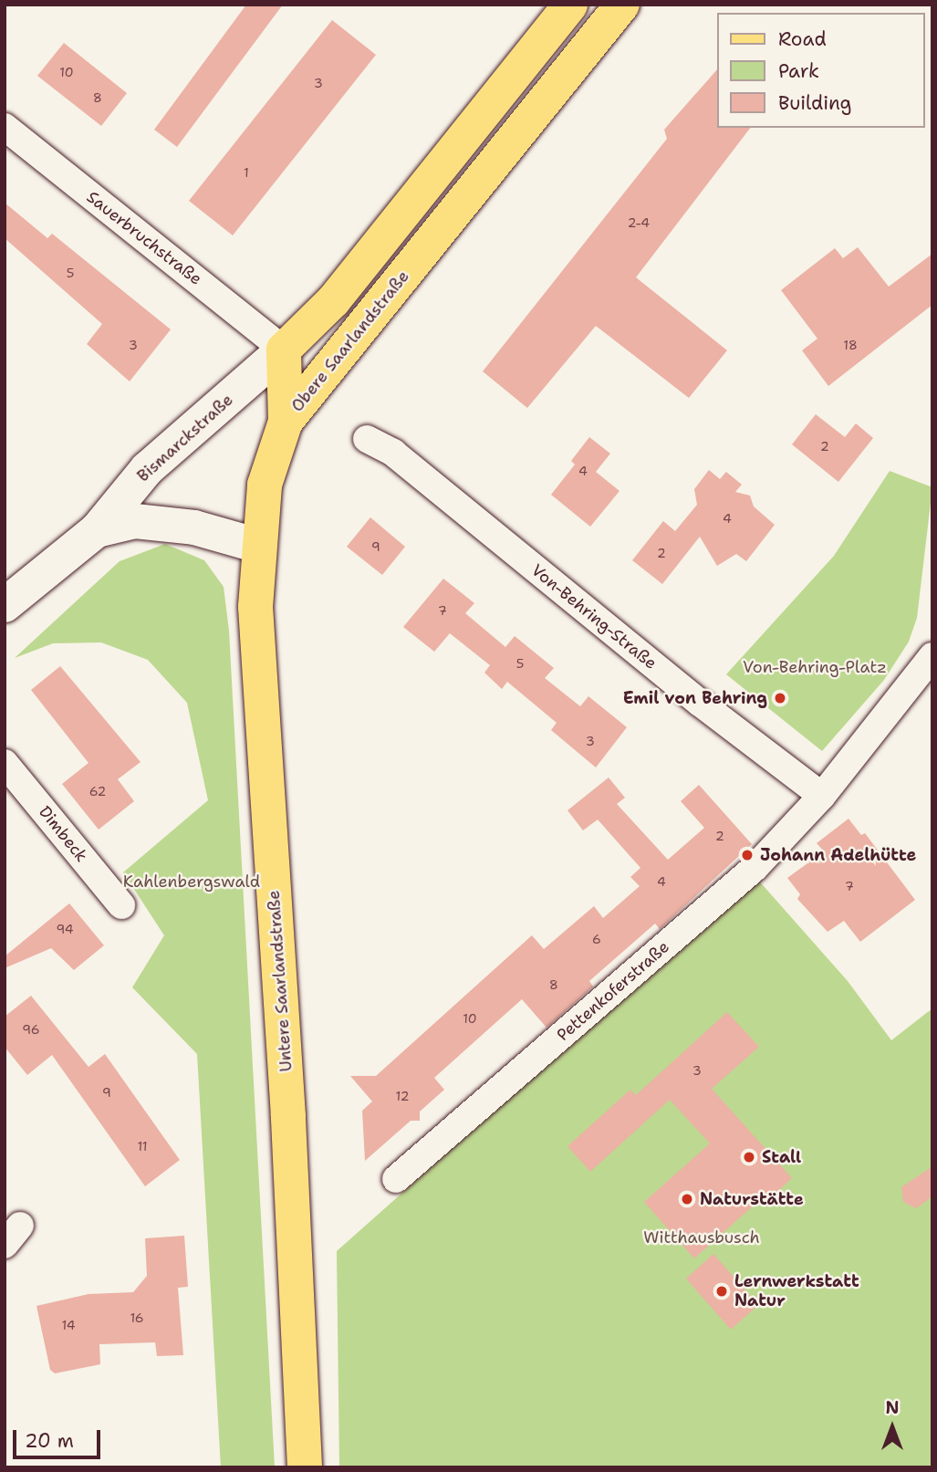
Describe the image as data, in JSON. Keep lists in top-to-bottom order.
{
  "streets": {
    "main road": ["Obere Saarlandstraße", "Bismarckstraße", "Untere Saarlandstraße"],
    "street": [
      "Sauerbruchstraße",
      "Von-Behring-Straße",
      "Dimbeck",
      "Pettenkoferstraße"
    ]
  },
  "crossings": [
    ["Sauerbruchstraße", "Obere Saarlandstraße"],
    ["Sauerbruchstraße", "Bismarckstraße"],
    ["Obere Saarlandstraße", "Bismarckstraße"],
    ["Obere Saarlandstraße", "Untere Saarlandstraße"],
    ["Von-Behring-Straße", "Pettenkoferstraße"]
  ],
  "parks": ["Von-Behring-Platz", "Kahlenbergswald", "Witthausbusch"],
  "places": [
    "Emil von Behring",
    "Johann Adelhütte",
    "Stall",
    "Naturstätte",
    "Lernwerkstatt Natur"
  ],
  "house_numbers": [
    "10",
    "3",
    "8",
    "1",
    "2-4",
    "5",
    "3",
    "18",
    "2",
    "4",
    "4",
    "9",
    "2",
    "7",
    "5",
    "3",
    "62",
    "2",
    "4",
    "7",
    "94",
    "6",
    "8",
    "10",
    "96",
    "3",
    "9",
    "12",
    "11",
    "16",
    "14"
  ],
  "legend": ["Road", "Park", "Building"],
  "scale_bar": "20 m",
  "north": "top"
}
